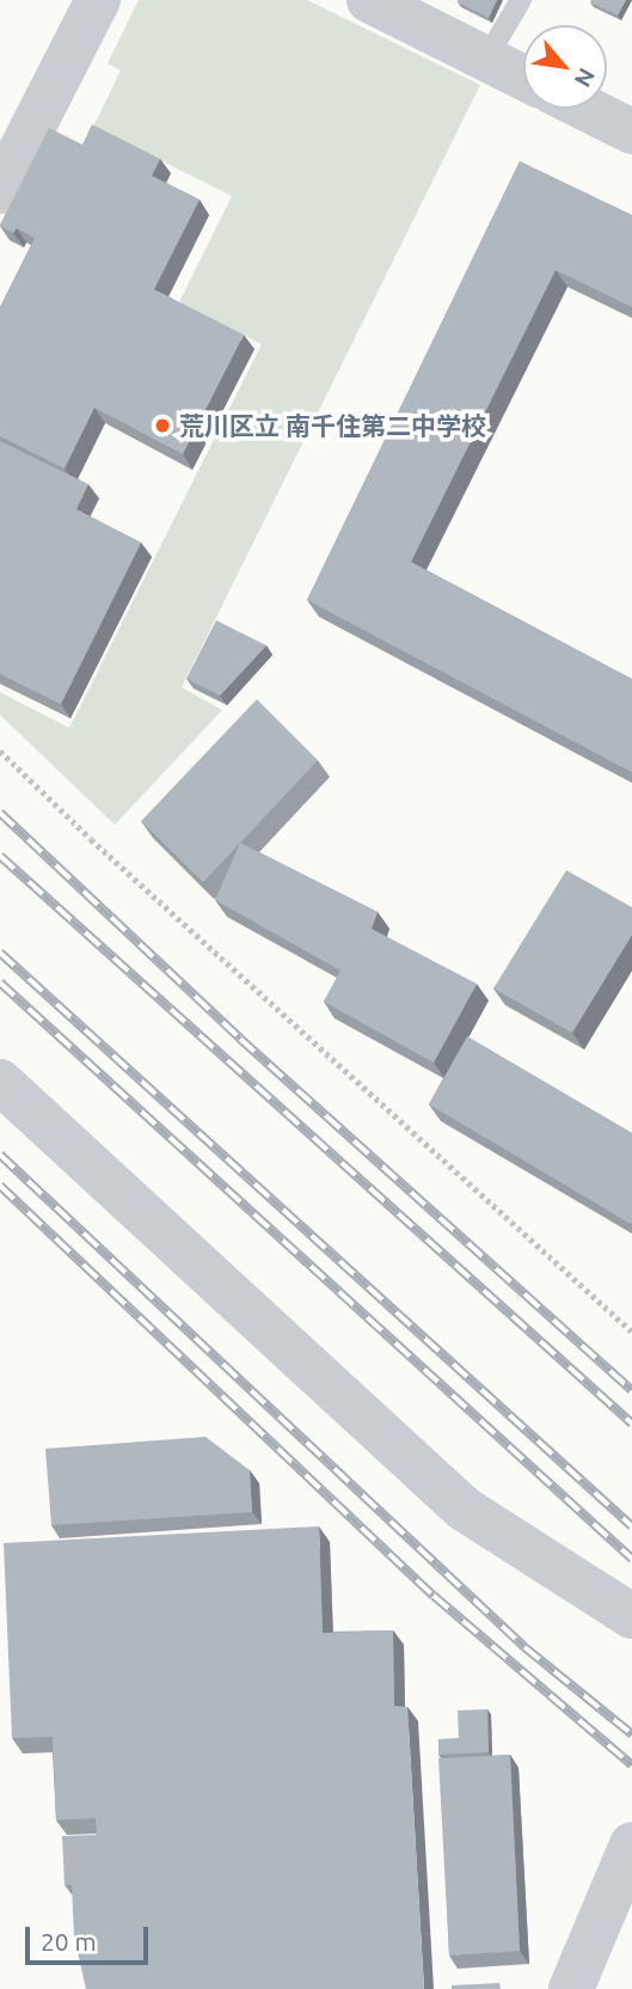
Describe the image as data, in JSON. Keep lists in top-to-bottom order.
{
  "places": ["荒川区立 南千住第二中学校"],
  "scale_bar": "20 m",
  "north": "bottom right"
}
